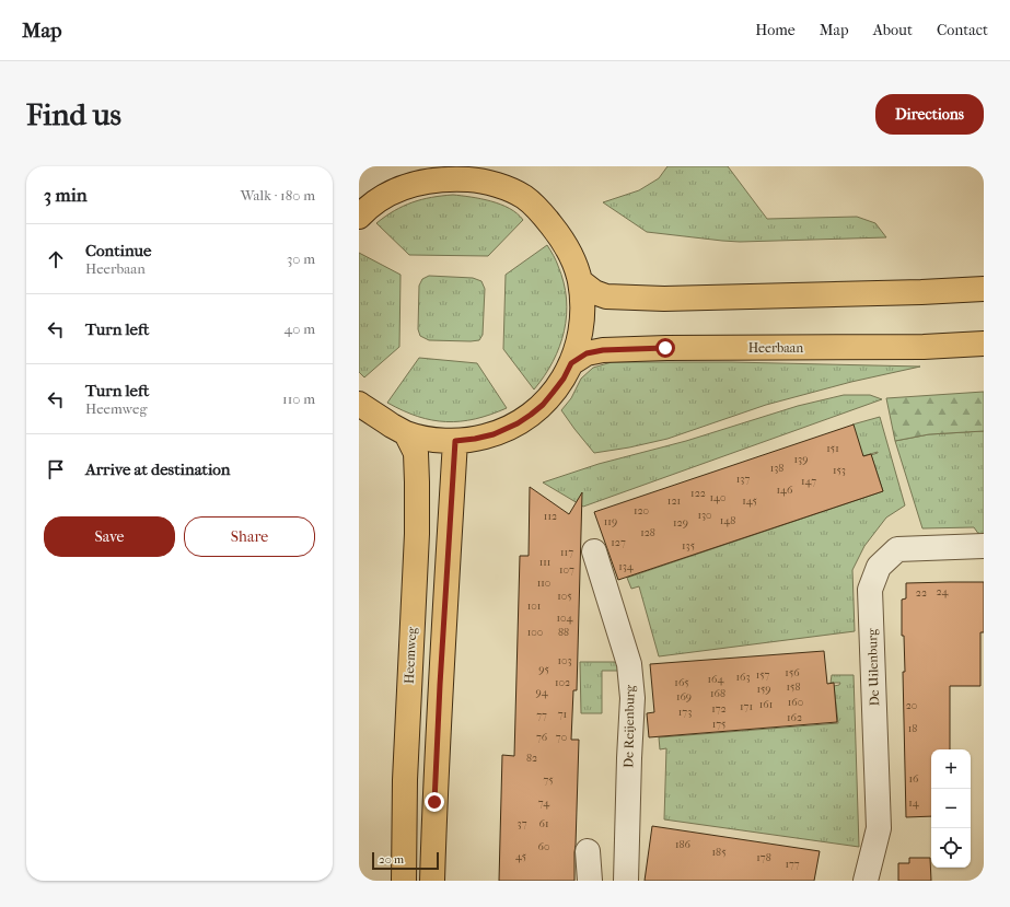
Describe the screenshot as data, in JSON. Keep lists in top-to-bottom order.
{
  "streets": {
    "main road": ["Heerbaan", "Heemweg"],
    "street": ["De Uilenburg", "De Reijenburg"]
  },
  "house_numbers": [
    "151",
    "139",
    "138",
    "153",
    "137",
    "147",
    "146",
    "122",
    "140",
    "121",
    "145",
    "120",
    "130",
    "112",
    "148",
    "119",
    "129",
    "128",
    "127",
    "135",
    "117",
    "111",
    "134",
    "107",
    "110",
    "24",
    "22",
    "105",
    "101",
    "104",
    "100",
    "88",
    "103",
    "95",
    "156",
    "157",
    "163",
    "164",
    "102",
    "165",
    "158",
    "159",
    "94",
    "168",
    "169",
    "160",
    "161",
    "20",
    "171",
    "172",
    "173",
    "71",
    "77",
    "162",
    "175",
    "18",
    "76",
    "70",
    "82",
    "16",
    "75",
    "74",
    "14",
    "37",
    "61",
    "186",
    "60",
    "185",
    "45",
    "178",
    "177"
  ],
  "scale_bar": "20 m",
  "page": {
    "header": "Map",
    "nav": [
      "Home",
      "Map",
      "About",
      "Contact"
    ],
    "buttons": [
      "Directions",
      ["Save", "Share"]
    ],
    "title": "Find us",
    "heading": ["3 min", "Walk · 180 m"],
    "list": [
      ["Continue", "Heerbaan", "30 m"],
      ["Turn left", "40 m"],
      ["Turn left", "Heemweg", "110 m"],
      "Arrive at destination"
    ],
    "map_buttons": ["+", "−"],
    "scale": "20 m"
  }
}
